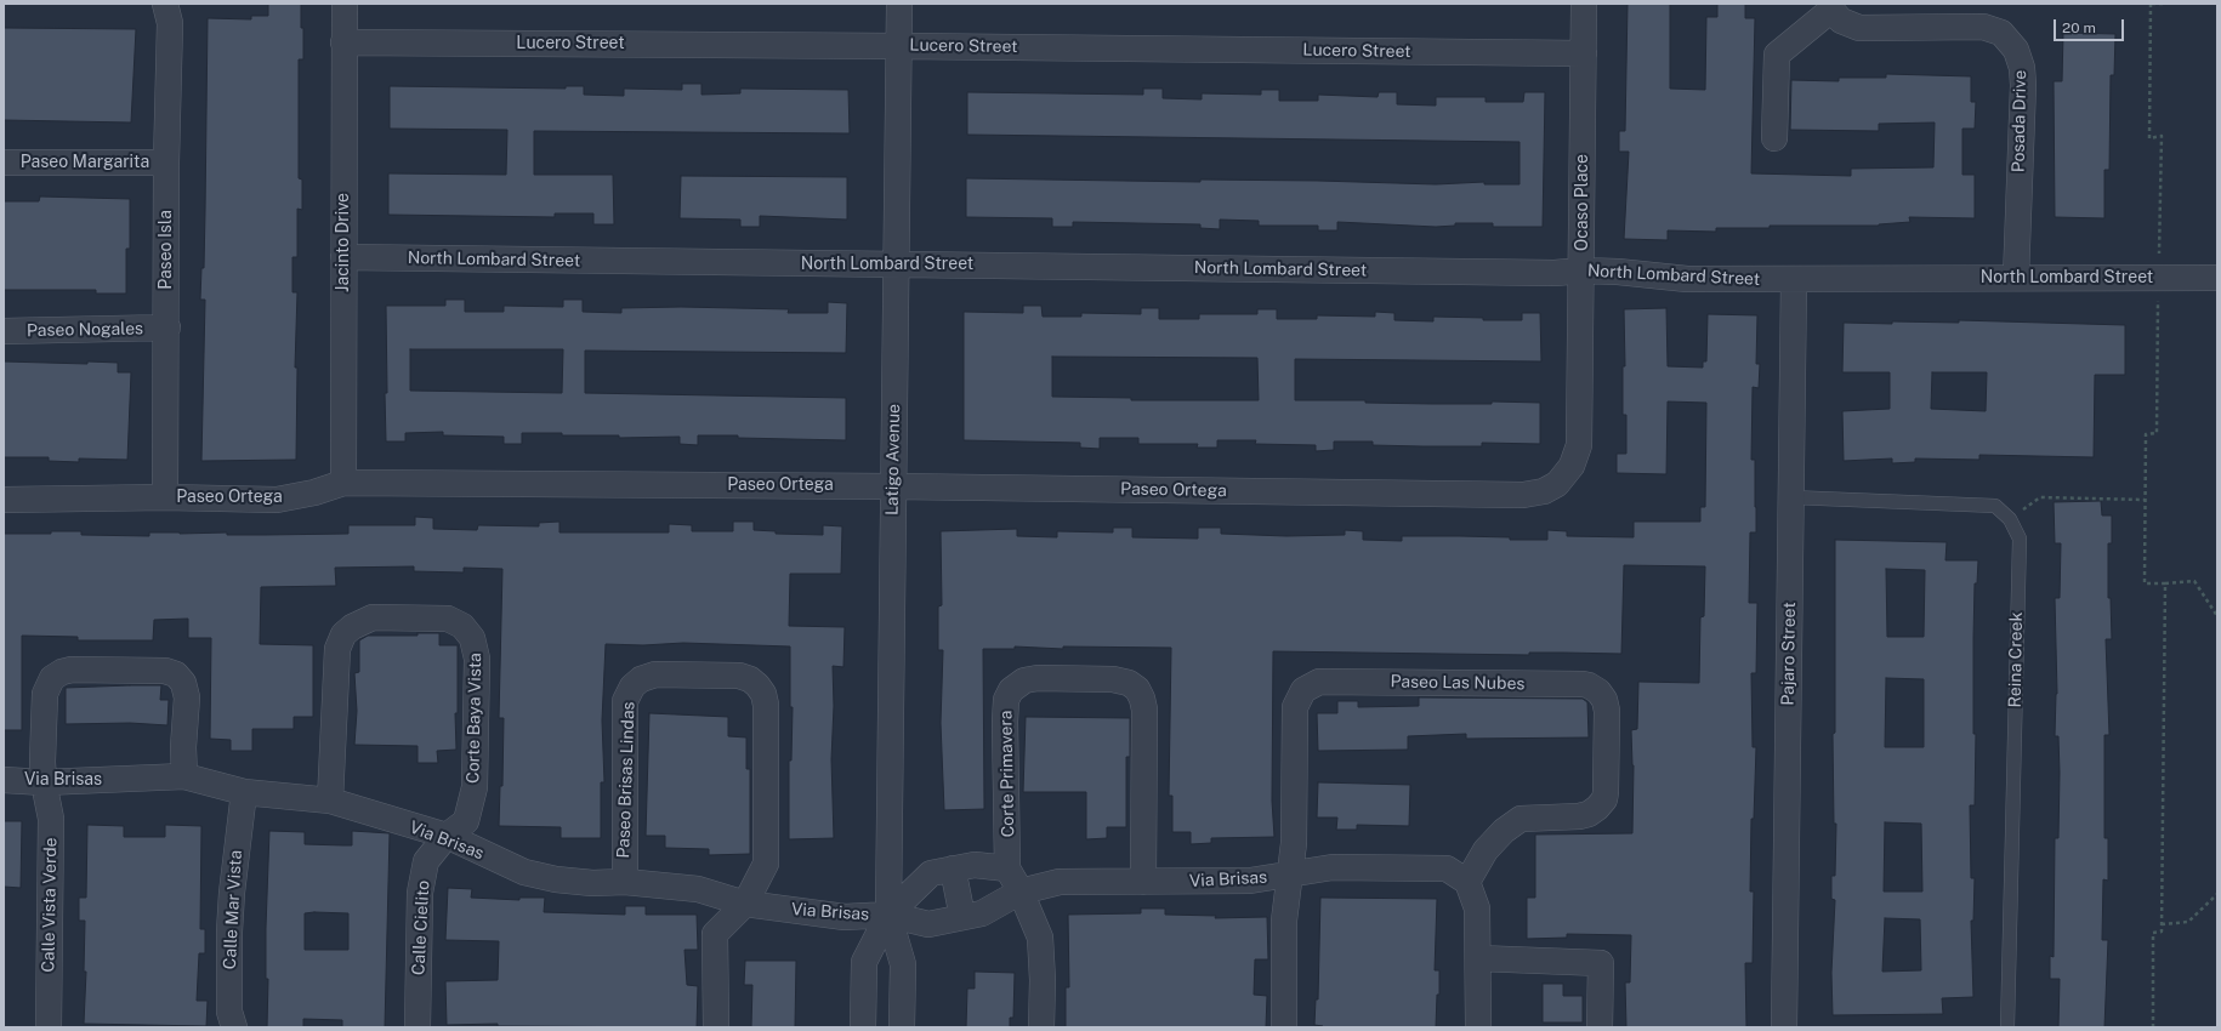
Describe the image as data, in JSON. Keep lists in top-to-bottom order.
{
  "streets": {
    "street": [
      "Lucero Street",
      "Posada Drive",
      "Paseo Margarita",
      "Ocaso Place",
      "Jacinto Drive",
      "Paseo Isla",
      "North Lombard Street",
      "Paseo Nogales",
      "Latigo Avenue",
      "Paseo Ortega",
      "Pajaro Street",
      "Paseo Las Nubes",
      "Corte Baya Vista",
      "Corte Primavera",
      "Via Brisas",
      "Paseo Brisas Lindas",
      "Calle Vista Verde",
      "Calle Mar Vista",
      "Calle Cielito"
    ],
    "lane": ["Reina Creek"]
  },
  "crossings": [
    ["Lucero Street", "Ocaso Place"],
    ["Lucero Street", "Jacinto Drive"],
    ["Lucero Street", "Latigo Avenue"],
    ["Posada Drive", "North Lombard Street"],
    ["Paseo Margarita", "Paseo Isla"],
    ["Ocaso Place", "North Lombard Street"],
    ["Ocaso Place", "Paseo Ortega"],
    ["Jacinto Drive", "North Lombard Street"],
    ["Jacinto Drive", "Paseo Ortega"],
    ["Paseo Isla", "Paseo Nogales"],
    ["Paseo Isla", "Paseo Ortega"],
    ["North Lombard Street", "Latigo Avenue"],
    ["North Lombard Street", "Pajaro Street"],
    ["Latigo Avenue", "Paseo Ortega"],
    ["Latigo Avenue", "Via Brisas"],
    ["Paseo Las Nubes", "Via Brisas"],
    ["Corte Baya Vista", "Via Brisas"],
    ["Corte Baya Vista", "Calle Cielito"],
    ["Corte Primavera", "Via Brisas"],
    ["Via Brisas", "Paseo Brisas Lindas"],
    ["Via Brisas", "Calle Vista Verde"],
    ["Via Brisas", "Calle Mar Vista"],
    ["Via Brisas", "Calle Cielito"]
  ],
  "scale_bar": "20 m"
}
